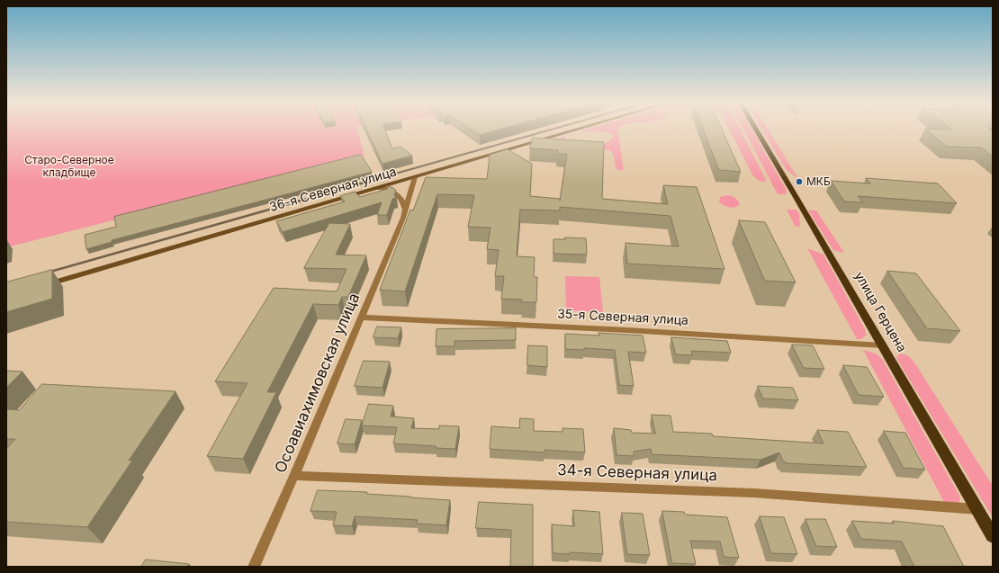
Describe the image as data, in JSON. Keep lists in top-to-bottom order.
{
  "streets": {
    "main road": ["36-я Северная улица", "улица Герцена"],
    "street": ["35-я Северная улица", "Осоавиахимовская улица", "34-я Северная улица"]
  },
  "crossings": [
    ["36-я Северная улица", "Осоавиахимовская улица"],
    ["улица Герцена", "35-я Северная улица"],
    ["улица Герцена", "34-я Северная улица"],
    ["35-я Северная улица", "Осоавиахимовская улица"],
    ["Осоавиахимовская улица", "34-я Северная улица"]
  ],
  "parks": ["Старо-Северное кладбище"],
  "places": ["МКБ"]
}
